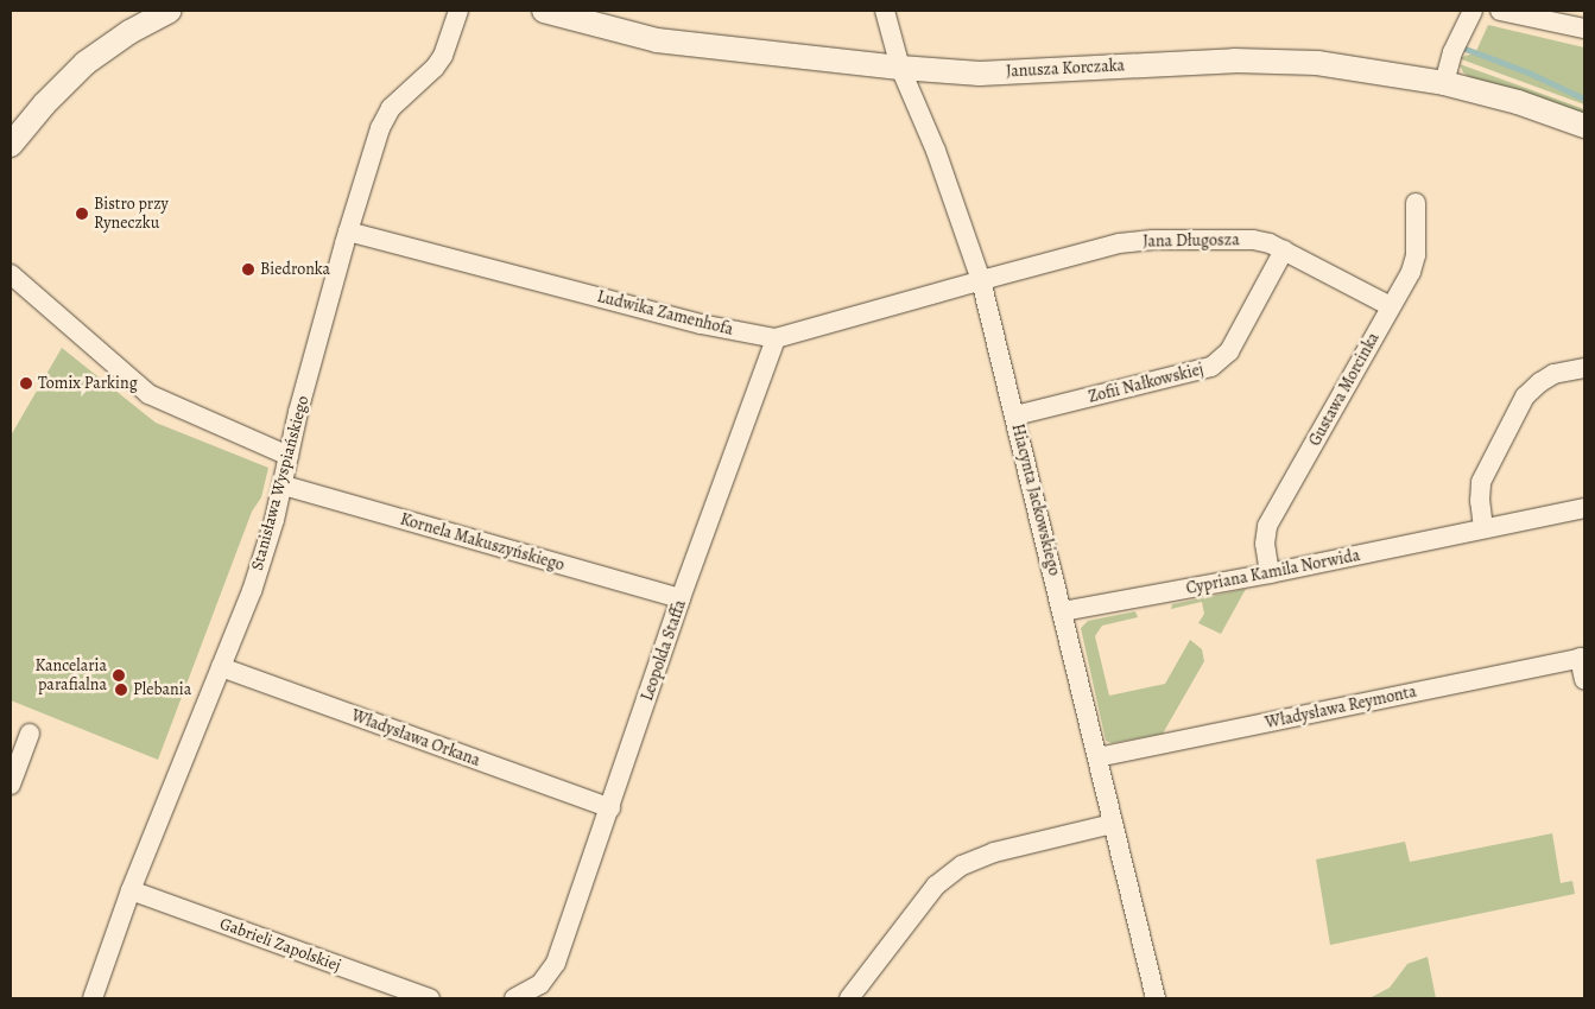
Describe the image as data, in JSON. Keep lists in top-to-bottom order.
{
  "streets": {
    "street": [
      "Janusza Korczaka",
      "Jana Długosza",
      "Ludwika Zamenhofa",
      "Zofii Nałkowskiej",
      "Gustawa Morcinka",
      "Stanisława Wyspiańskiego",
      "Hiacynta Jackowskiego",
      "Kornela Makuszyńskiego",
      "Cypriana Kamila Norwida",
      "Leopolda Staffa",
      "Władysława Reymonta",
      "Władysława Orkana",
      "Gabrieli Zapolskiej"
    ]
  },
  "crossings": [
    ["Janusza Korczaka", "Hiacynta Jackowskiego"],
    ["Jana Długosza", "Ludwika Zamenhofa"],
    ["Jana Długosza", "Zofii Nałkowskiej"],
    ["Jana Długosza", "Gustawa Morcinka"],
    ["Jana Długosza", "Hiacynta Jackowskiego"],
    ["Ludwika Zamenhofa", "Stanisława Wyspiańskiego"],
    ["Ludwika Zamenhofa", "Hiacynta Jackowskiego"],
    ["Ludwika Zamenhofa", "Leopolda Staffa"],
    ["Zofii Nałkowskiej", "Hiacynta Jackowskiego"],
    ["Gustawa Morcinka", "Cypriana Kamila Norwida"],
    ["Stanisława Wyspiańskiego", "Kornela Makuszyńskiego"],
    ["Stanisława Wyspiańskiego", "Władysława Orkana"],
    ["Stanisława Wyspiańskiego", "Gabrieli Zapolskiej"],
    ["Hiacynta Jackowskiego", "Cypriana Kamila Norwida"],
    ["Hiacynta Jackowskiego", "Władysława Reymonta"],
    ["Kornela Makuszyńskiego", "Leopolda Staffa"],
    ["Leopolda Staffa", "Władysława Orkana"]
  ],
  "places": [
    "Bistro przy Ryneczku",
    "Biedronka",
    "Tomix Parking",
    "Kancelaria parafialna",
    "Plebania"
  ]
}
